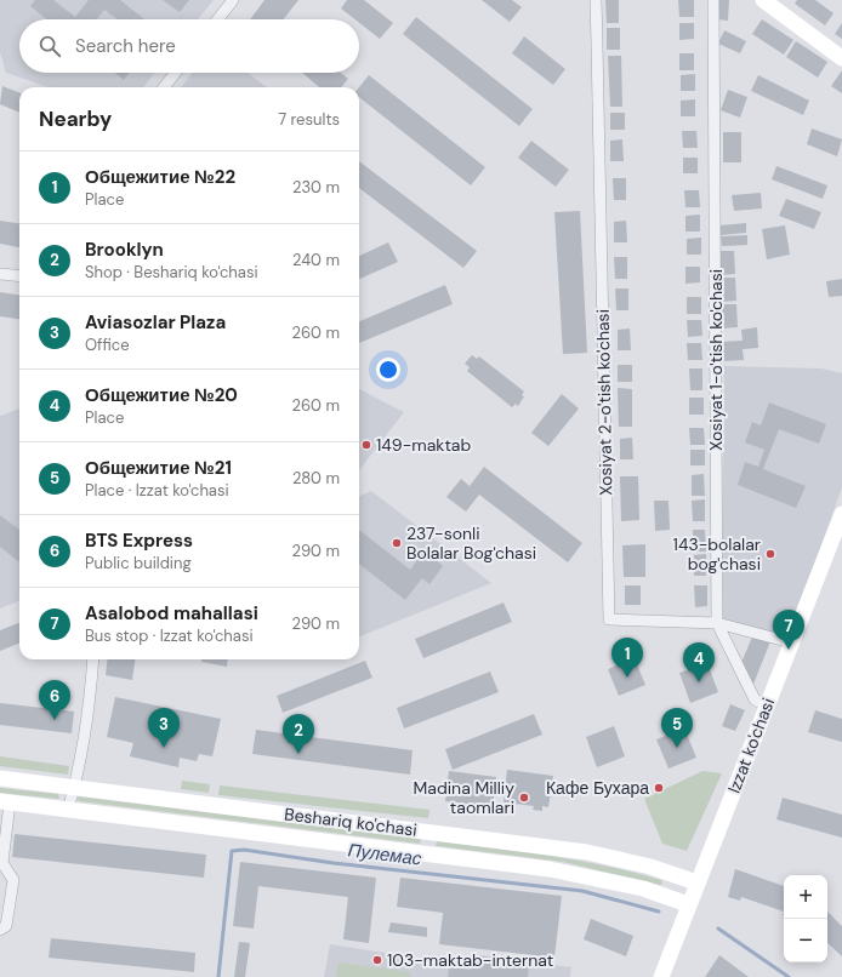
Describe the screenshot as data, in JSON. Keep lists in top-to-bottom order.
{
  "streets": {
    "main road": ["Izzat ko'chasi", "Beshariq ko'chasi"],
    "street": ["Xosiyat 1-o'tish ko'chasi", "Xosiyat 2-o'tish ko'chasi"]
  },
  "crossings": [
    ["Xosiyat 1-o'tish ko'chasi", "Xosiyat 2-o'tish ko'chasi"],
    ["Xosiyat 1-o'tish ko'chasi", "Izzat ko'chasi"],
    ["Xosiyat 2-o'tish ko'chasi", "Izzat ko'chasi"],
    ["Izzat ko'chasi", "Beshariq ko'chasi"]
  ],
  "water": ["Пулемас"],
  "places": [
    "149-maktab",
    "237-sonli Bolalar Bog'chasi",
    "143-bolalar bog'chasi",
    "Кафе Бухара",
    "Madina Milliy taomlari",
    "103-maktab-internat"
  ],
  "page": {
    "search": "Search here",
    "heading": ["Nearby", "7 results"],
    "list": [
      {
        "mark": "1",
        "name": "Общежитие №22",
        "note": "Place",
        "value": "230 m"
      },
      {
        "mark": "2",
        "name": "Brooklyn",
        "note": "Shop · Beshariq ko'chasi",
        "value": "240 m"
      },
      {
        "mark": "3",
        "name": "Aviasozlar Plaza",
        "note": "Office",
        "value": "260 m"
      },
      {
        "mark": "4",
        "name": "Общежитие №20",
        "note": "Place",
        "value": "260 m"
      },
      {
        "mark": "5",
        "name": "Общежитие №21",
        "note": "Place · Izzat ko'chasi",
        "value": "280 m"
      },
      {
        "mark": "6",
        "name": "BTS Express",
        "note": "Public building",
        "value": "290 m"
      },
      {
        "mark": "7",
        "name": "Asalobod mahallasi",
        "note": "Bus stop · Izzat ko'chasi",
        "value": "290 m"
      }
    ],
    "pins": [
      "7",
      "1",
      "4",
      "6",
      "3",
      "5",
      "2"
    ],
    "map_buttons": ["+", "−"]
  }
}
